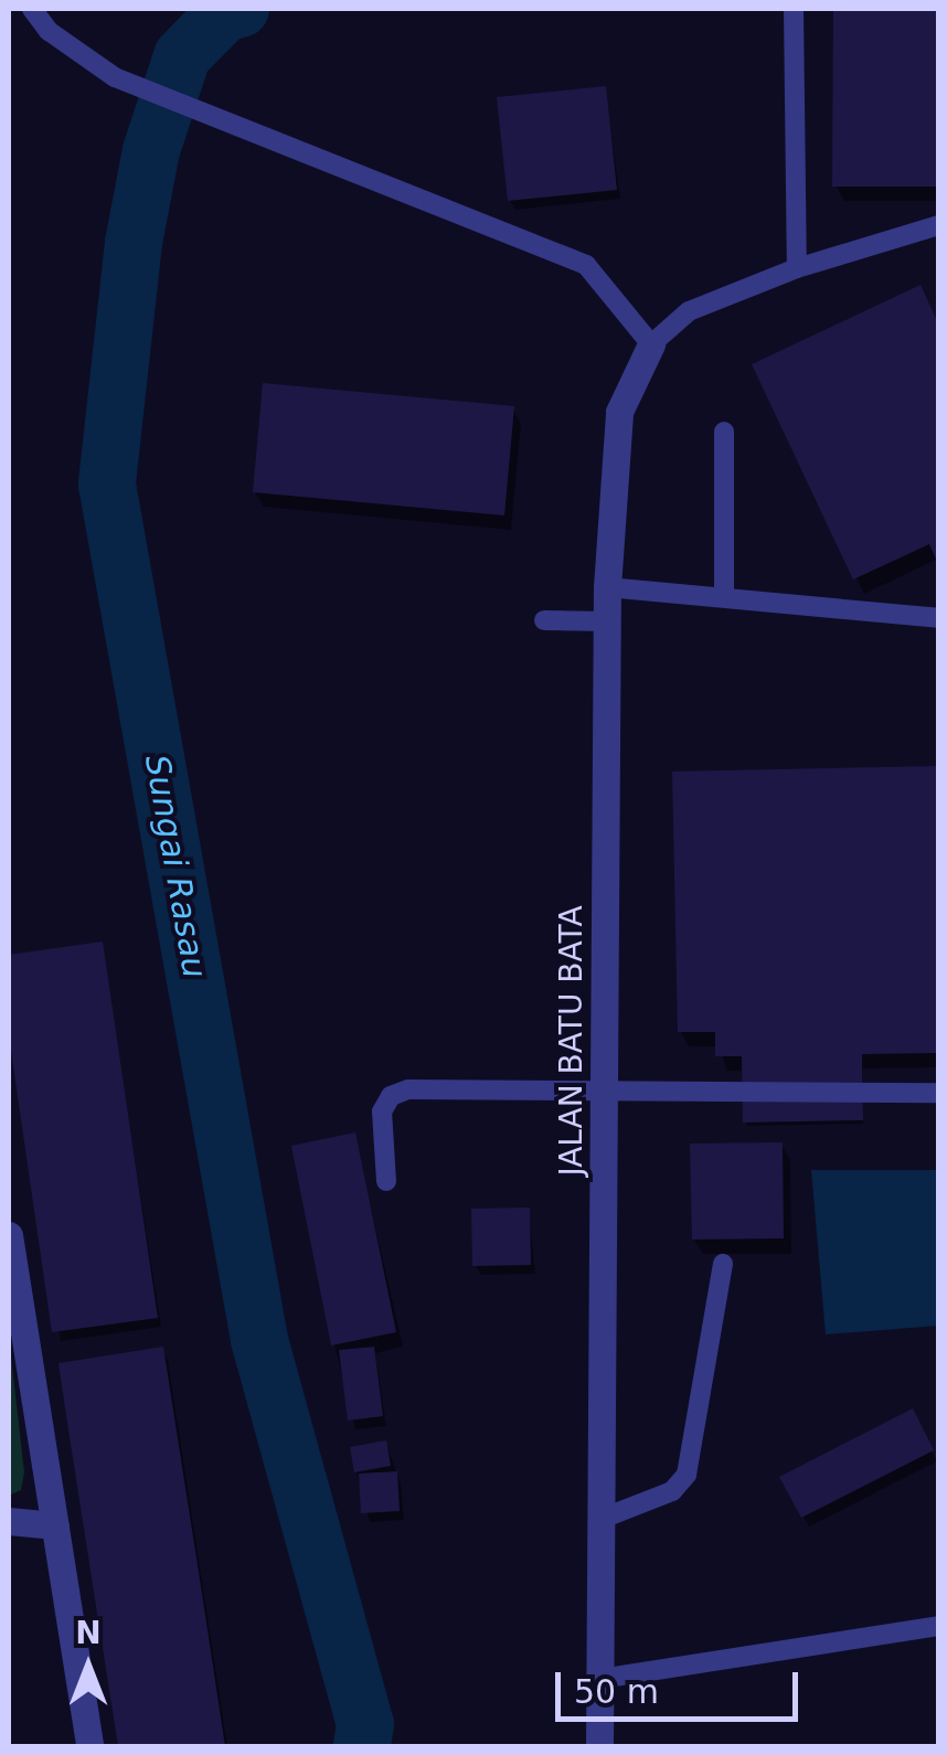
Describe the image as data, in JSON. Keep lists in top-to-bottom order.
{
  "streets": {
    "street": ["JALAN BATU BATA"]
  },
  "water": ["Sungai Rasau"],
  "scale_bar": "50 m",
  "north": "top"
}
